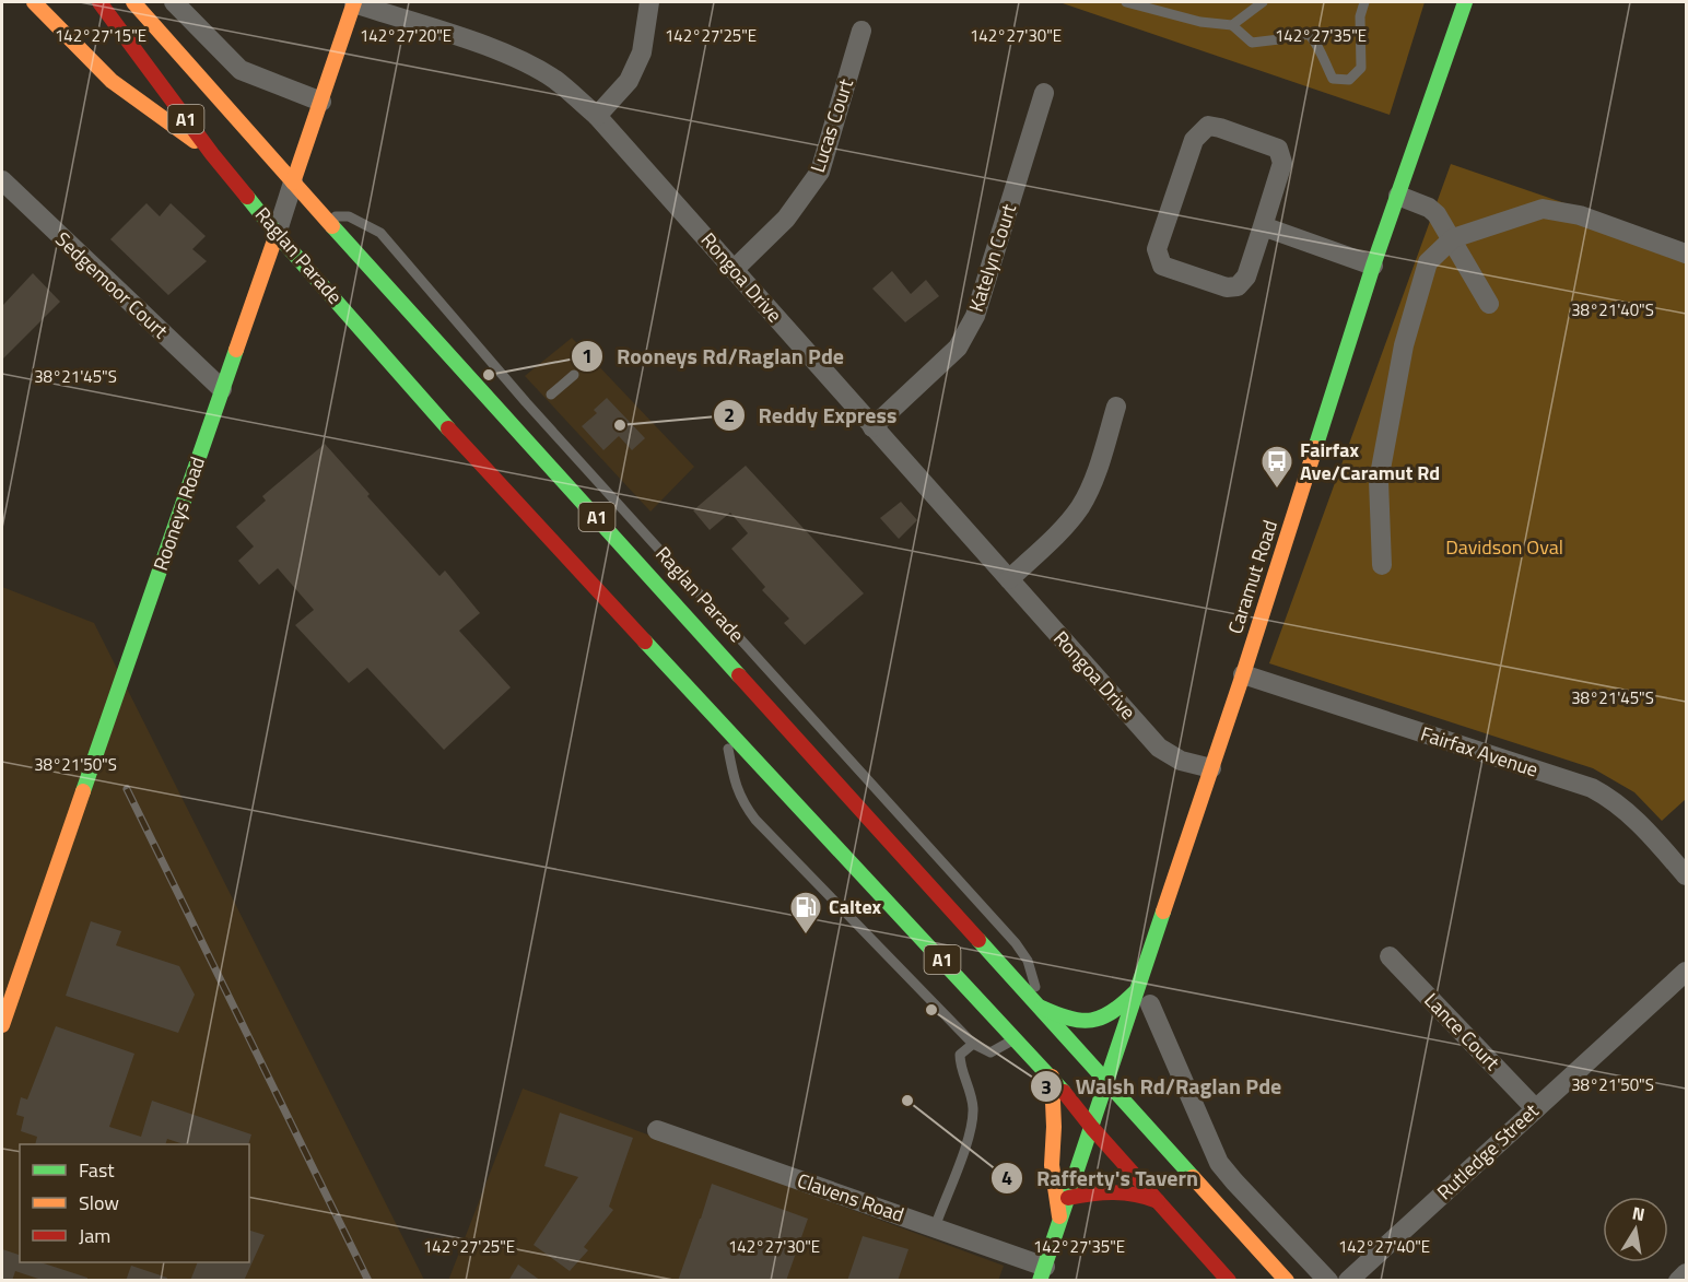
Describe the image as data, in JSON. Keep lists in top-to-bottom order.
{
  "streets": {
    "main road": [
      "A1",
      "Raglan Parade",
      "Rooneys Road",
      "Caramut Road"
    ],
    "street": [
      "Lucas Court",
      "Katelyn Court",
      "Rongoa Drive",
      "Sedgemoor Court",
      "Fairfax Avenue",
      "Lance Court",
      "Rutledge Street",
      "Clavens Road"
    ]
  },
  "crossings": [
    ["Lucas Court", "Rongoa Drive"],
    ["Raglan Parade", "Rooneys Road"],
    ["Raglan Parade", "Caramut Road"],
    ["Katelyn Court", "Rongoa Drive"],
    ["Rongoa Drive", "Rooneys Road"],
    ["Rongoa Drive", "Caramut Road"],
    ["Sedgemoor Court", "Rooneys Road"],
    ["Caramut Road", "Fairfax Avenue"],
    ["Caramut Road", "Clavens Road"],
    ["Lance Court", "Rutledge Street"]
  ],
  "parks": ["Davidson Oval"],
  "places": {
    "other": [
      "Rooneys Rd/Raglan Pde",
      "Reddy Express",
      "Walsh Rd/Raglan Pde",
      "Rafferty's Tavern"
    ],
    "bus stop": ["Fairfax Ave/Caramut Rd"],
    "fuel station": ["Caltex"]
  },
  "legend": ["Fast", "Slow", "Jam"],
  "north": "top",
  "coordinates": [
    "142°27'15\"E",
    "142°27'35\"E",
    "142°27'20\"E",
    "142°27'25\"E",
    "142°27'30\"E",
    "38°21'40\"S",
    "38°21'45\"S",
    "38°21'50\"S",
    "142°27'40\"E"
  ]
}
